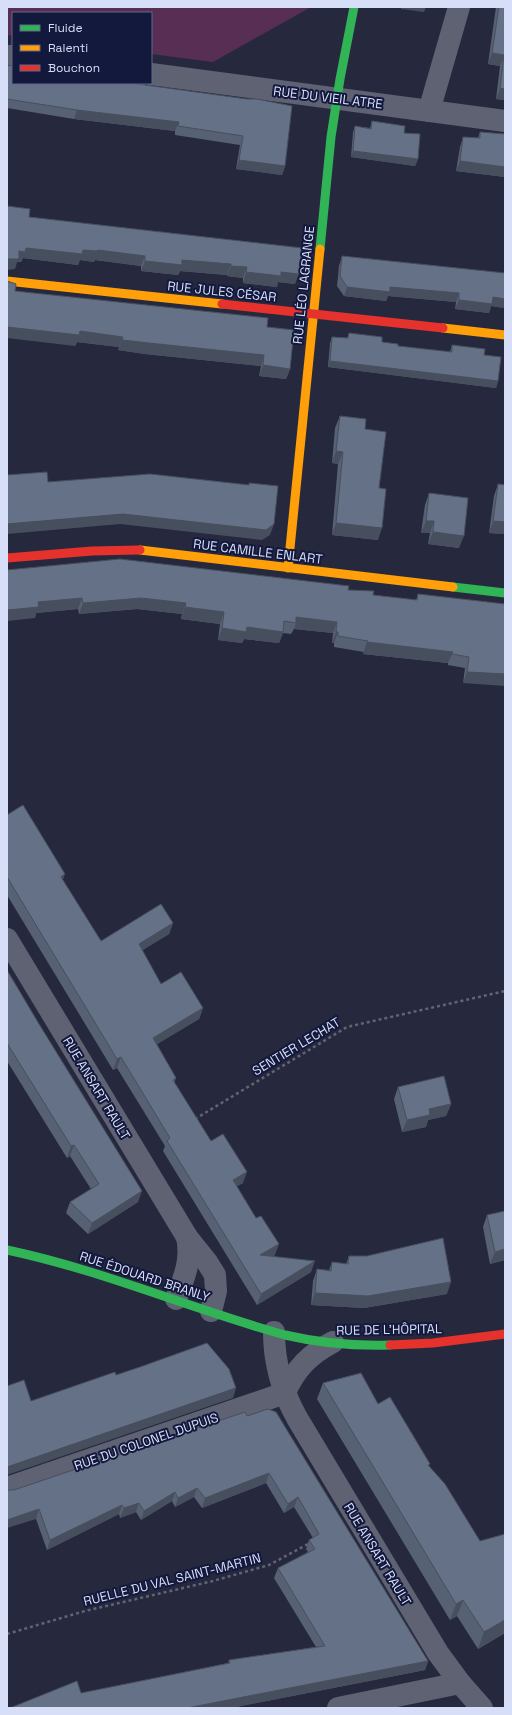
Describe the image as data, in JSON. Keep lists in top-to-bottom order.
{
  "streets": {
    "street": [
      "RUE DU VIEIL ATRE",
      "RUE LÉO LAGRANGE",
      "RUE JULES CÉSAR",
      "RUE CAMILLE ENLART",
      "RUE ANSART RAULT",
      "RUE ÉDOUARD BRANLY",
      "RUE DE L'HÔPITAL",
      "RUE DU COLONEL DUPUIS"
    ],
    "path": ["SENTIER LECHAT", "RUELLE DU VAL SAINT-MARTIN"]
  },
  "crossings": [
    ["RUE DU VIEIL ATRE", "RUE LÉO LAGRANGE"],
    ["RUE LÉO LAGRANGE", "RUE JULES CÉSAR"],
    ["RUE LÉO LAGRANGE", "RUE CAMILLE ENLART"],
    ["RUE ANSART RAULT", "RUE ÉDOUARD BRANLY"],
    ["RUE ANSART RAULT", "RUE DE L'HÔPITAL"],
    ["RUE ANSART RAULT", "RUE DU COLONEL DUPUIS"],
    ["RUE ÉDOUARD BRANLY", "RUE DE L'HÔPITAL"]
  ],
  "legend": ["Fluide", "Ralenti", "Bouchon"]
}
